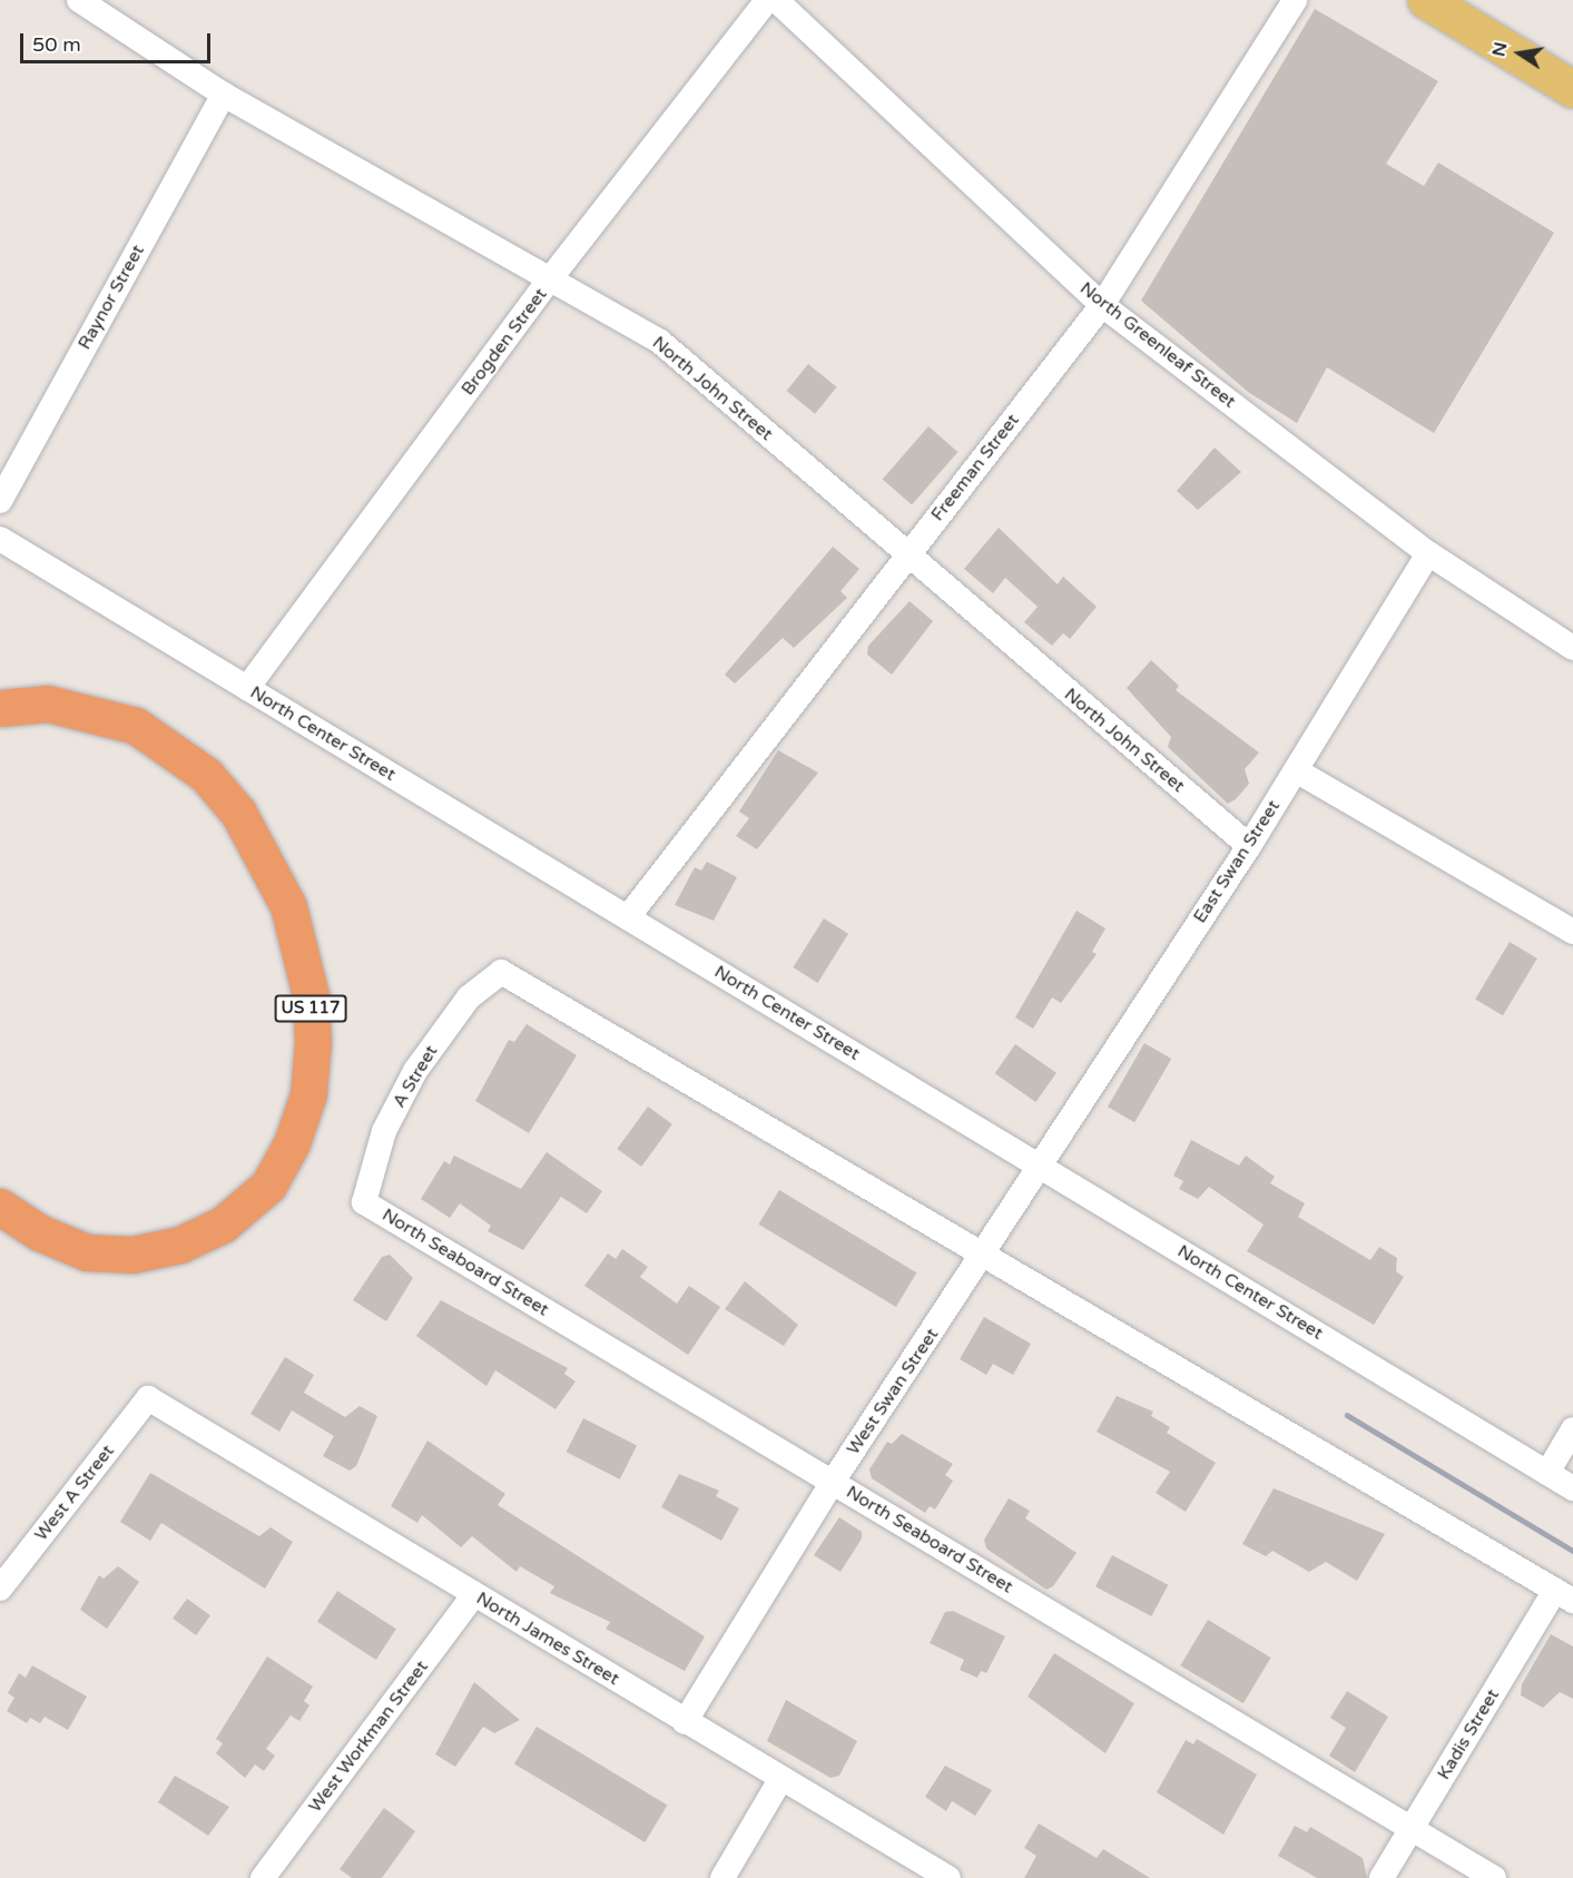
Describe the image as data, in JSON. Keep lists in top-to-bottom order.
{
  "streets": {
    "highway": ["US 117"],
    "street": [
      "Raynor Street",
      "Brogden Street",
      "North Greenleaf Street",
      "North John Street",
      "Freeman Street",
      "North Center Street",
      "East Swan Street",
      "A Street",
      "North Seaboard Street",
      "West Swan Street",
      "West A Street",
      "North James Street",
      "Kadis Street",
      "West Workman Street"
    ]
  },
  "crossings": [
    ["Raynor Street", "North John Street"],
    ["Brogden Street", "North John Street"],
    ["Brogden Street", "North Center Street"],
    ["North Greenleaf Street", "Freeman Street"],
    ["North Greenleaf Street", "East Swan Street"],
    ["North John Street", "Freeman Street"],
    ["North John Street", "East Swan Street"],
    ["Freeman Street", "North Center Street"],
    ["North Center Street", "East Swan Street"],
    ["North Center Street", "West Swan Street"],
    ["East Swan Street", "West Swan Street"],
    ["A Street", "North Seaboard Street"],
    ["A Street", "West Swan Street"],
    ["North Seaboard Street", "West Swan Street"],
    ["North Seaboard Street", "Kadis Street"],
    ["West Swan Street", "North James Street"],
    ["West A Street", "North James Street"],
    ["North James Street", "West Workman Street"]
  ],
  "scale_bar": "50 m",
  "north": "left"
}
